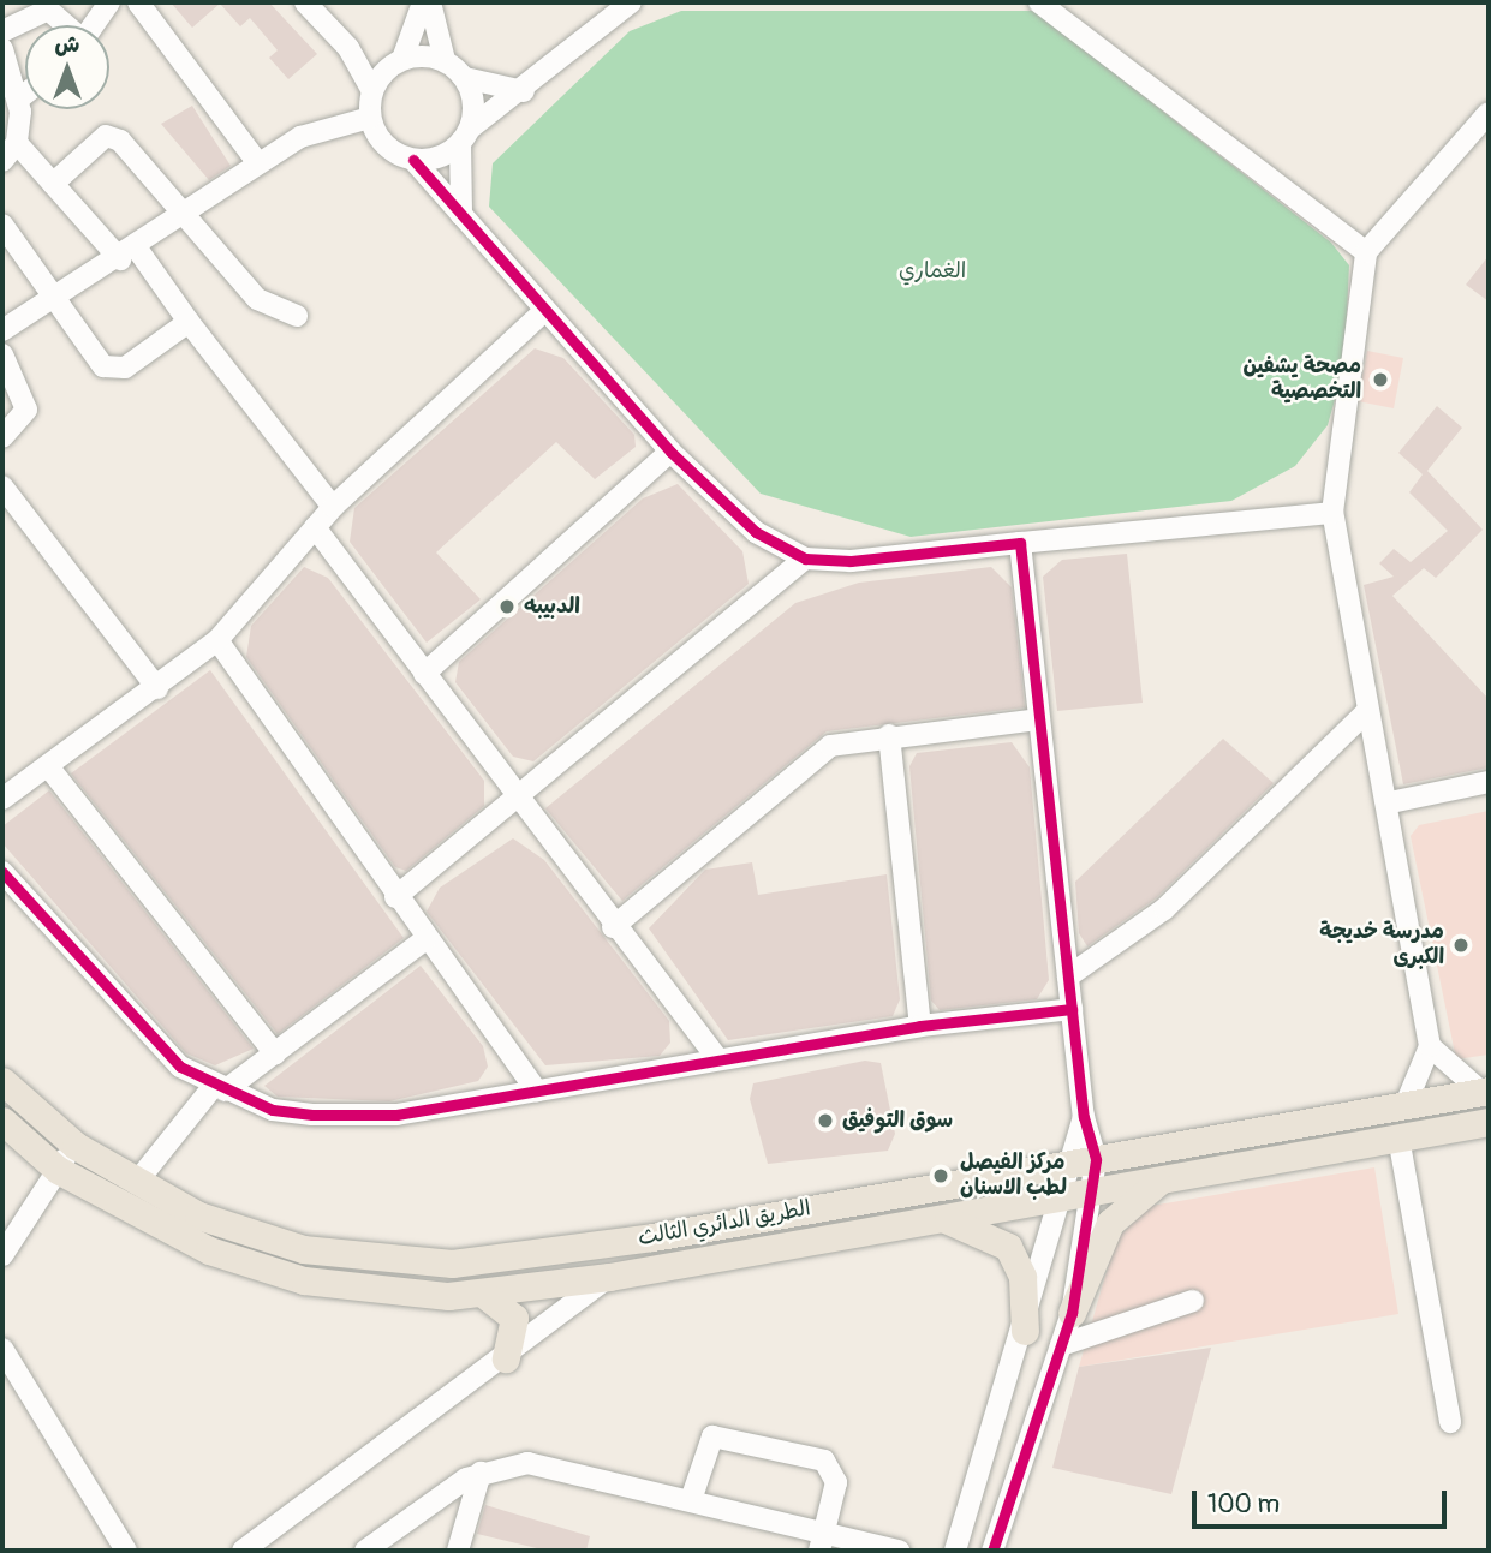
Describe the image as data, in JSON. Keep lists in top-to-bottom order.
{
  "streets": {
    "main road": ["الطريق الدائري الثالث"]
  },
  "parks": ["الغماري"],
  "places": [
    "مصحة يشفين التخصصية",
    "الدبيبه",
    "مدرسة خديجة الكبرى",
    "سوق التوفيق",
    "مركز الفيصل لطب الاسنان"
  ],
  "scale_bar": "100 m",
  "north": "top"
}
